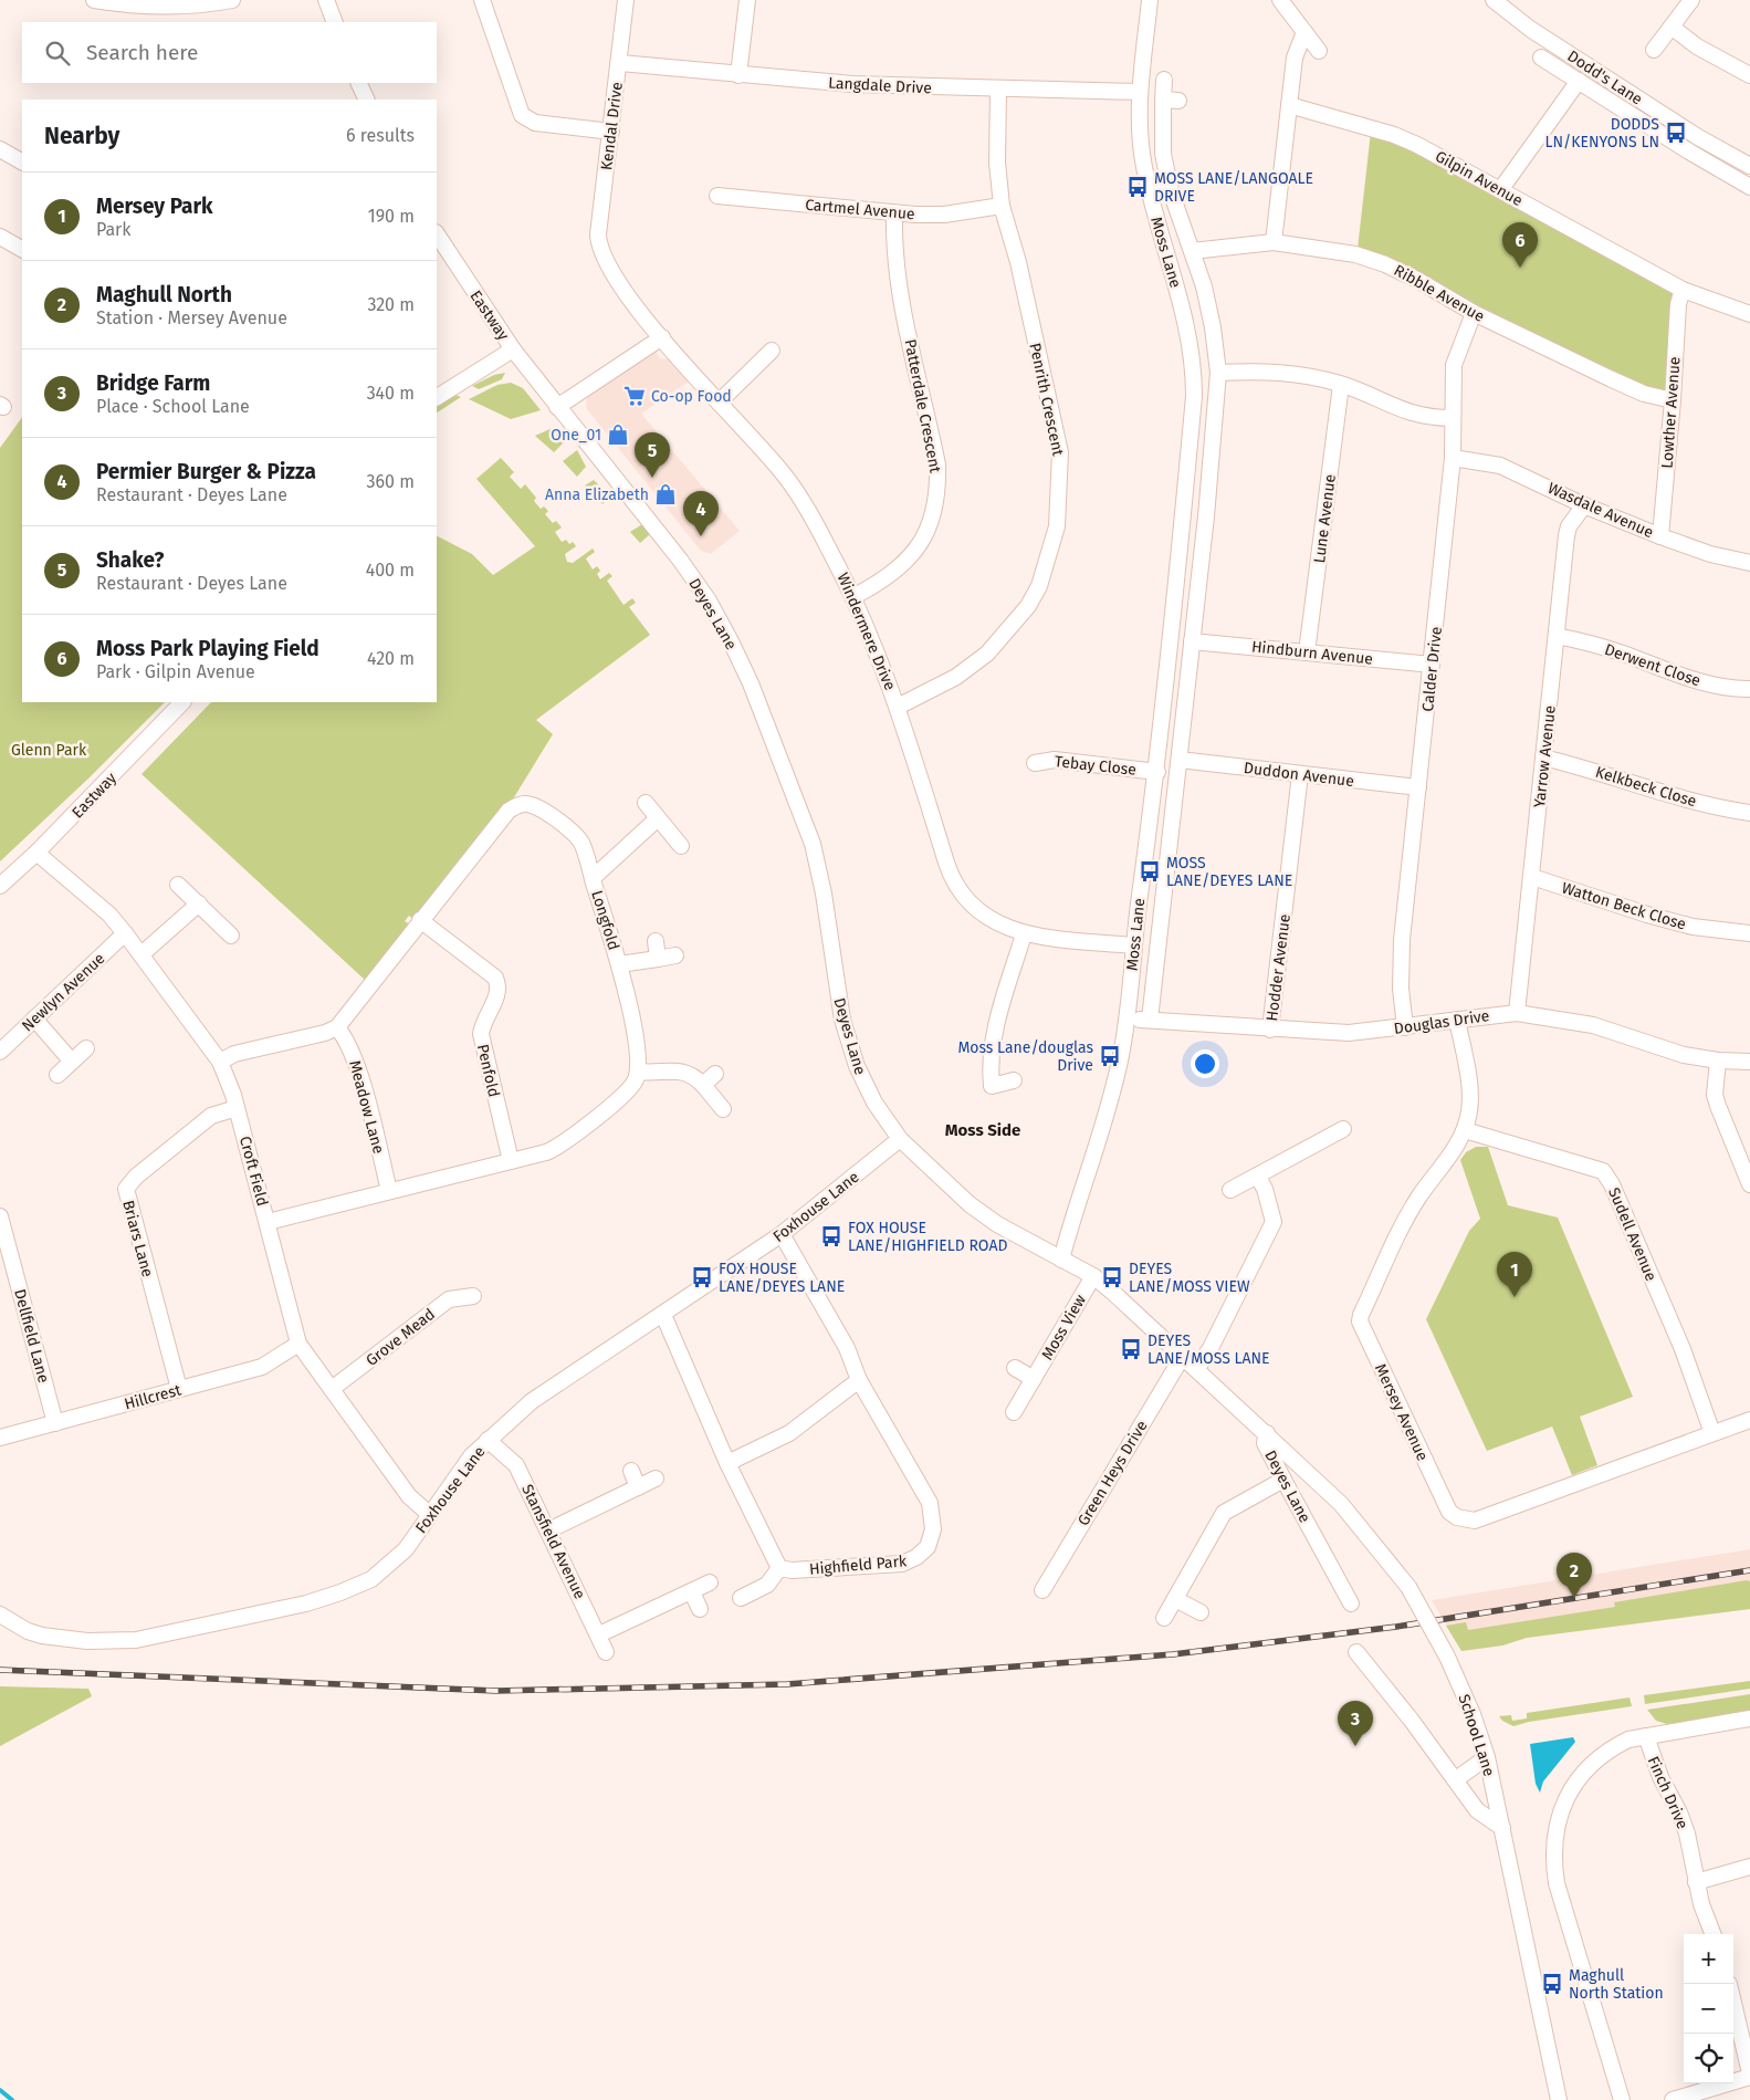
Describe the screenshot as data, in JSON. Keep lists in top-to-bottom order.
{
  "streets": {
    "street": [
      "Dodd's Lane",
      "Langdale Drive",
      "Kendal Drive",
      "Gilpin Avenue",
      "Cartmel Avenue",
      "Moss Lane",
      "Ribble Avenue",
      "Eastway",
      "Penrith Crescent",
      "Patterdale Crescent",
      "Lowther Avenue",
      "Wasdale Avenue",
      "Lune Avenue",
      "Deyes Lane",
      "Windermere Drive",
      "Hindburn Avenue",
      "Derwent Close",
      "Calder Drive",
      "Yarrow Avenue",
      "Tebay Close",
      "Duddon Avenue",
      "Kelkbeck Close",
      "Watton Beck Close",
      "Longfold",
      "Hodder Avenue",
      "Newlyn Avenue",
      "Douglas Drive",
      "Penfold",
      "Meadow Lane",
      "Croft Field",
      "Foxhouse Lane",
      "Sudell Avenue",
      "Briars Lane",
      "Moss View",
      "Dellfield Lane",
      "Grove Mead",
      "Hillcrest",
      "Mersey Avenue",
      "Green Heys Drive",
      "Stansfield Avenue",
      "Highfield Park",
      "School Lane",
      "Finch Drive"
    ]
  },
  "crossings": [
    ["Langdale Drive", "Kendal Drive"],
    ["Langdale Drive", "Moss Lane"],
    ["Langdale Drive", "Penrith Crescent"],
    ["Kendal Drive", "Windermere Drive"],
    ["Gilpin Avenue", "Lowther Avenue"],
    ["Cartmel Avenue", "Penrith Crescent"],
    ["Cartmel Avenue", "Patterdale Crescent"],
    ["Moss Lane", "Deyes Lane"],
    ["Moss Lane", "Windermere Drive"],
    ["Moss Lane", "Tebay Close"],
    ["Moss Lane", "Douglas Drive"],
    ["Ribble Avenue", "Lowther Avenue"],
    ["Ribble Avenue", "Calder Drive"],
    ["Eastway", "Deyes Lane"],
    ["Eastway", "Croft Field"],
    ["Penrith Crescent", "Windermere Drive"],
    ["Patterdale Crescent", "Windermere Drive"],
    ["Lowther Avenue", "Wasdale Avenue"],
    ["Wasdale Avenue", "Calder Drive"],
    ["Wasdale Avenue", "Yarrow Avenue"],
    ["Lune Avenue", "Hindburn Avenue"],
    ["Deyes Lane", "Foxhouse Lane"],
    ["Deyes Lane", "Moss View"],
    ["Deyes Lane", "Green Heys Drive"],
    ["Deyes Lane", "School Lane"],
    ["Hindburn Avenue", "Calder Drive"],
    ["Derwent Close", "Yarrow Avenue"],
    ["Calder Drive", "Duddon Avenue"],
    ["Calder Drive", "Douglas Drive"],
    ["Yarrow Avenue", "Kelkbeck Close"],
    ["Yarrow Avenue", "Watton Beck Close"],
    ["Yarrow Avenue", "Douglas Drive"],
    ["Duddon Avenue", "Hodder Avenue"],
    ["Longfold", "Penfold"],
    ["Longfold", "Meadow Lane"],
    ["Hodder Avenue", "Douglas Drive"],
    ["Newlyn Avenue", "Croft Field"],
    ["Douglas Drive", "Mersey Avenue"],
    ["Croft Field", "Foxhouse Lane"],
    ["Croft Field", "Briars Lane"],
    ["Croft Field", "Grove Mead"],
    ["Croft Field", "Hillcrest"],
    ["Foxhouse Lane", "Stansfield Avenue"],
    ["Foxhouse Lane", "Highfield Park"],
    ["Sudell Avenue", "Mersey Avenue"],
    ["Briars Lane", "Hillcrest"],
    ["Dellfield Lane", "Hillcrest"]
  ],
  "districts": ["Moss Side"],
  "parks": ["Glenn Park"],
  "places": {
    "bus stop": [
      "DODDS LN/KENYONS LN",
      "MOSS LANE/LANGOALE DRIVE",
      "MOSS LANE/DEYES LANE",
      "Moss Lane/douglas Drive",
      "FOX HOUSE LANE/HIGHFIELD ROAD",
      "FOX HOUSE LANE/DEYES LANE",
      "DEYES LANE/MOSS VIEW",
      "DEYES LANE/MOSS LANE",
      "Maghull North Station"
    ],
    "supermarket": ["Co-op Food"],
    "shop": ["One_01", "Anna Elizabeth"]
  },
  "page": {
    "search": "Search here",
    "heading": ["Nearby", "6 results"],
    "list": [
      {
        "mark": "1",
        "name": "Mersey Park",
        "note": "Park",
        "value": "190 m"
      },
      {
        "mark": "2",
        "name": "Maghull North",
        "note": "Station · Mersey Avenue",
        "value": "320 m"
      },
      {
        "mark": "3",
        "name": "Bridge Farm",
        "note": "Place · School Lane",
        "value": "340 m"
      },
      {
        "mark": "4",
        "name": "Permier Burger & Pizza",
        "note": "Restaurant · Deyes Lane",
        "value": "360 m"
      },
      {
        "mark": "5",
        "name": "Shake?",
        "note": "Restaurant · Deyes Lane",
        "value": "400 m"
      },
      {
        "mark": "6",
        "name": "Moss Park Playing Field",
        "note": "Park · Gilpin Avenue",
        "value": "420 m"
      }
    ],
    "pins": [
      "6",
      "5",
      "4",
      "1",
      "2",
      "3"
    ],
    "map_buttons": ["+", "−"]
  }
}
